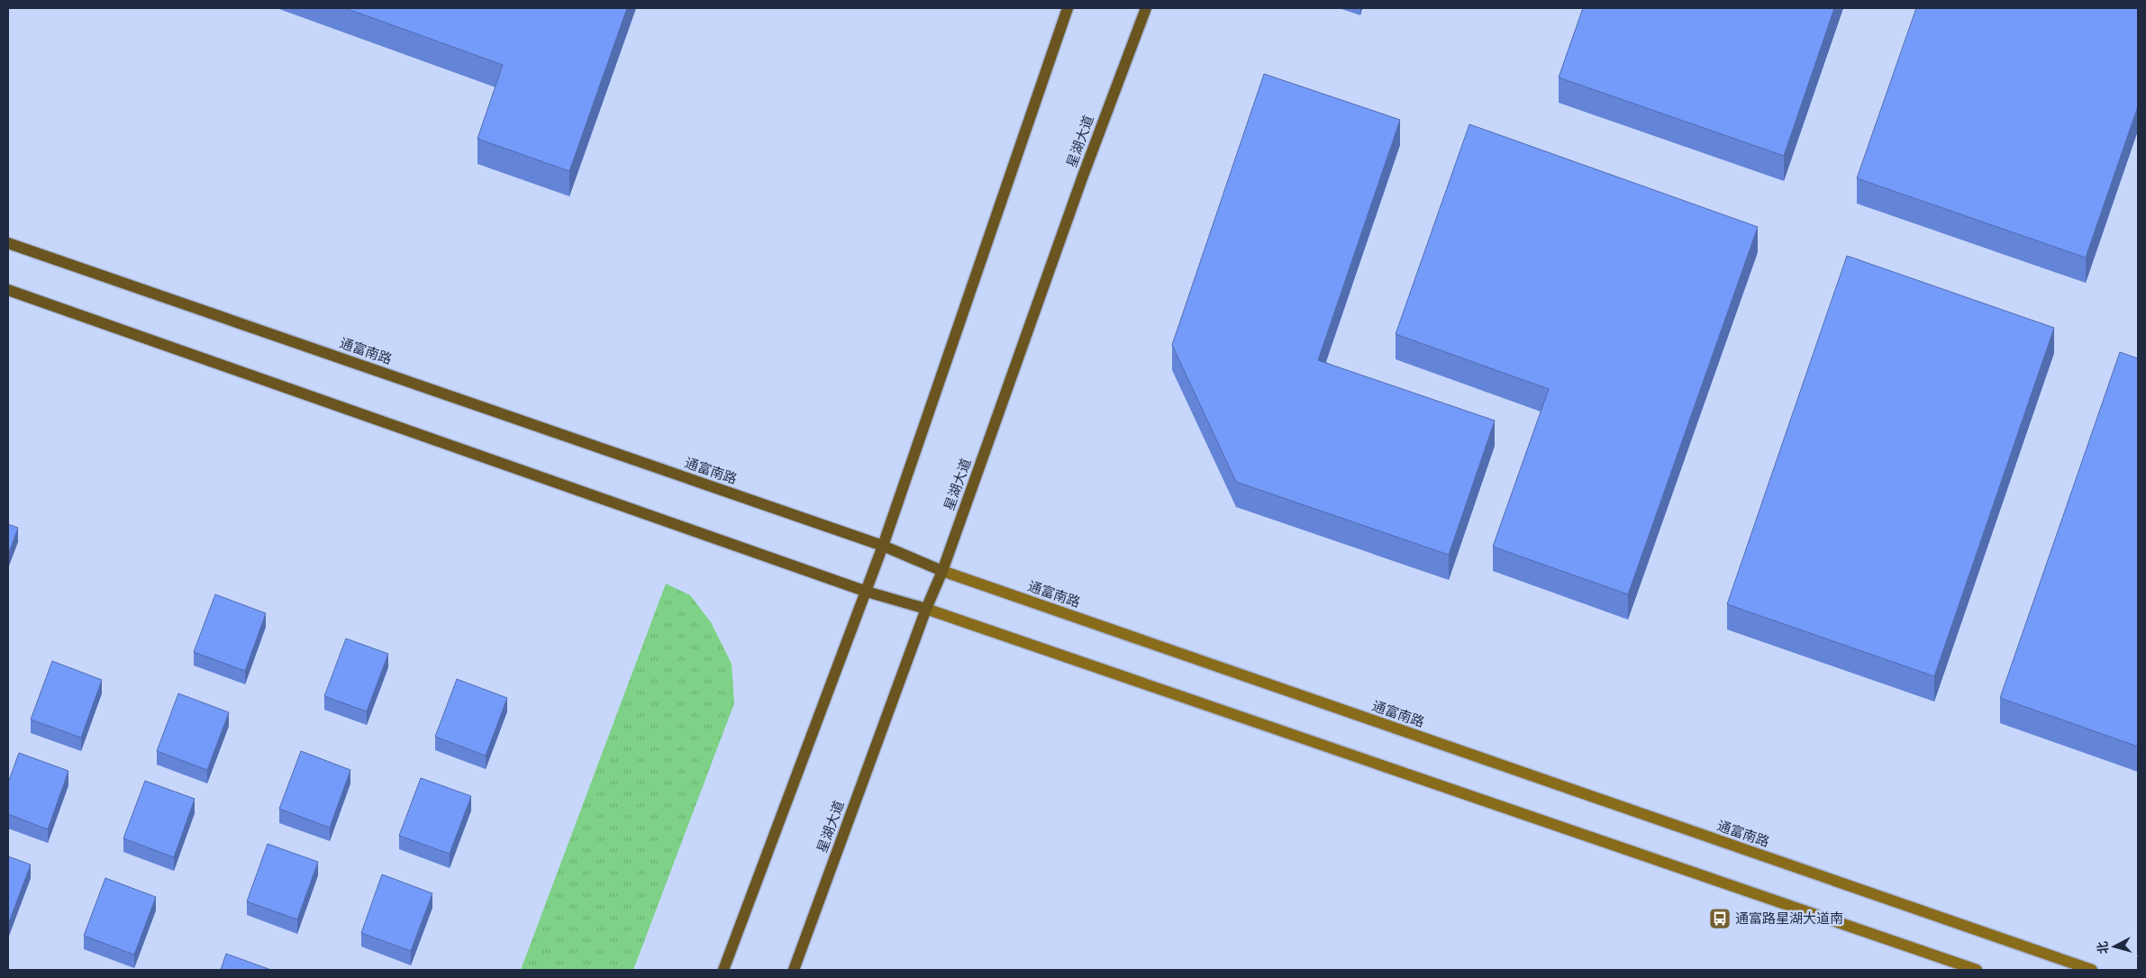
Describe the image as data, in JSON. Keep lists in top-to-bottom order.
{
  "streets": {
    "main road": ["星湖大道", "通富南路"]
  },
  "crossings": [
    ["星湖大道", "通富南路"]
  ],
  "places": {
    "bus stop": ["通富路星湖大道南"]
  },
  "north": "left"
}
